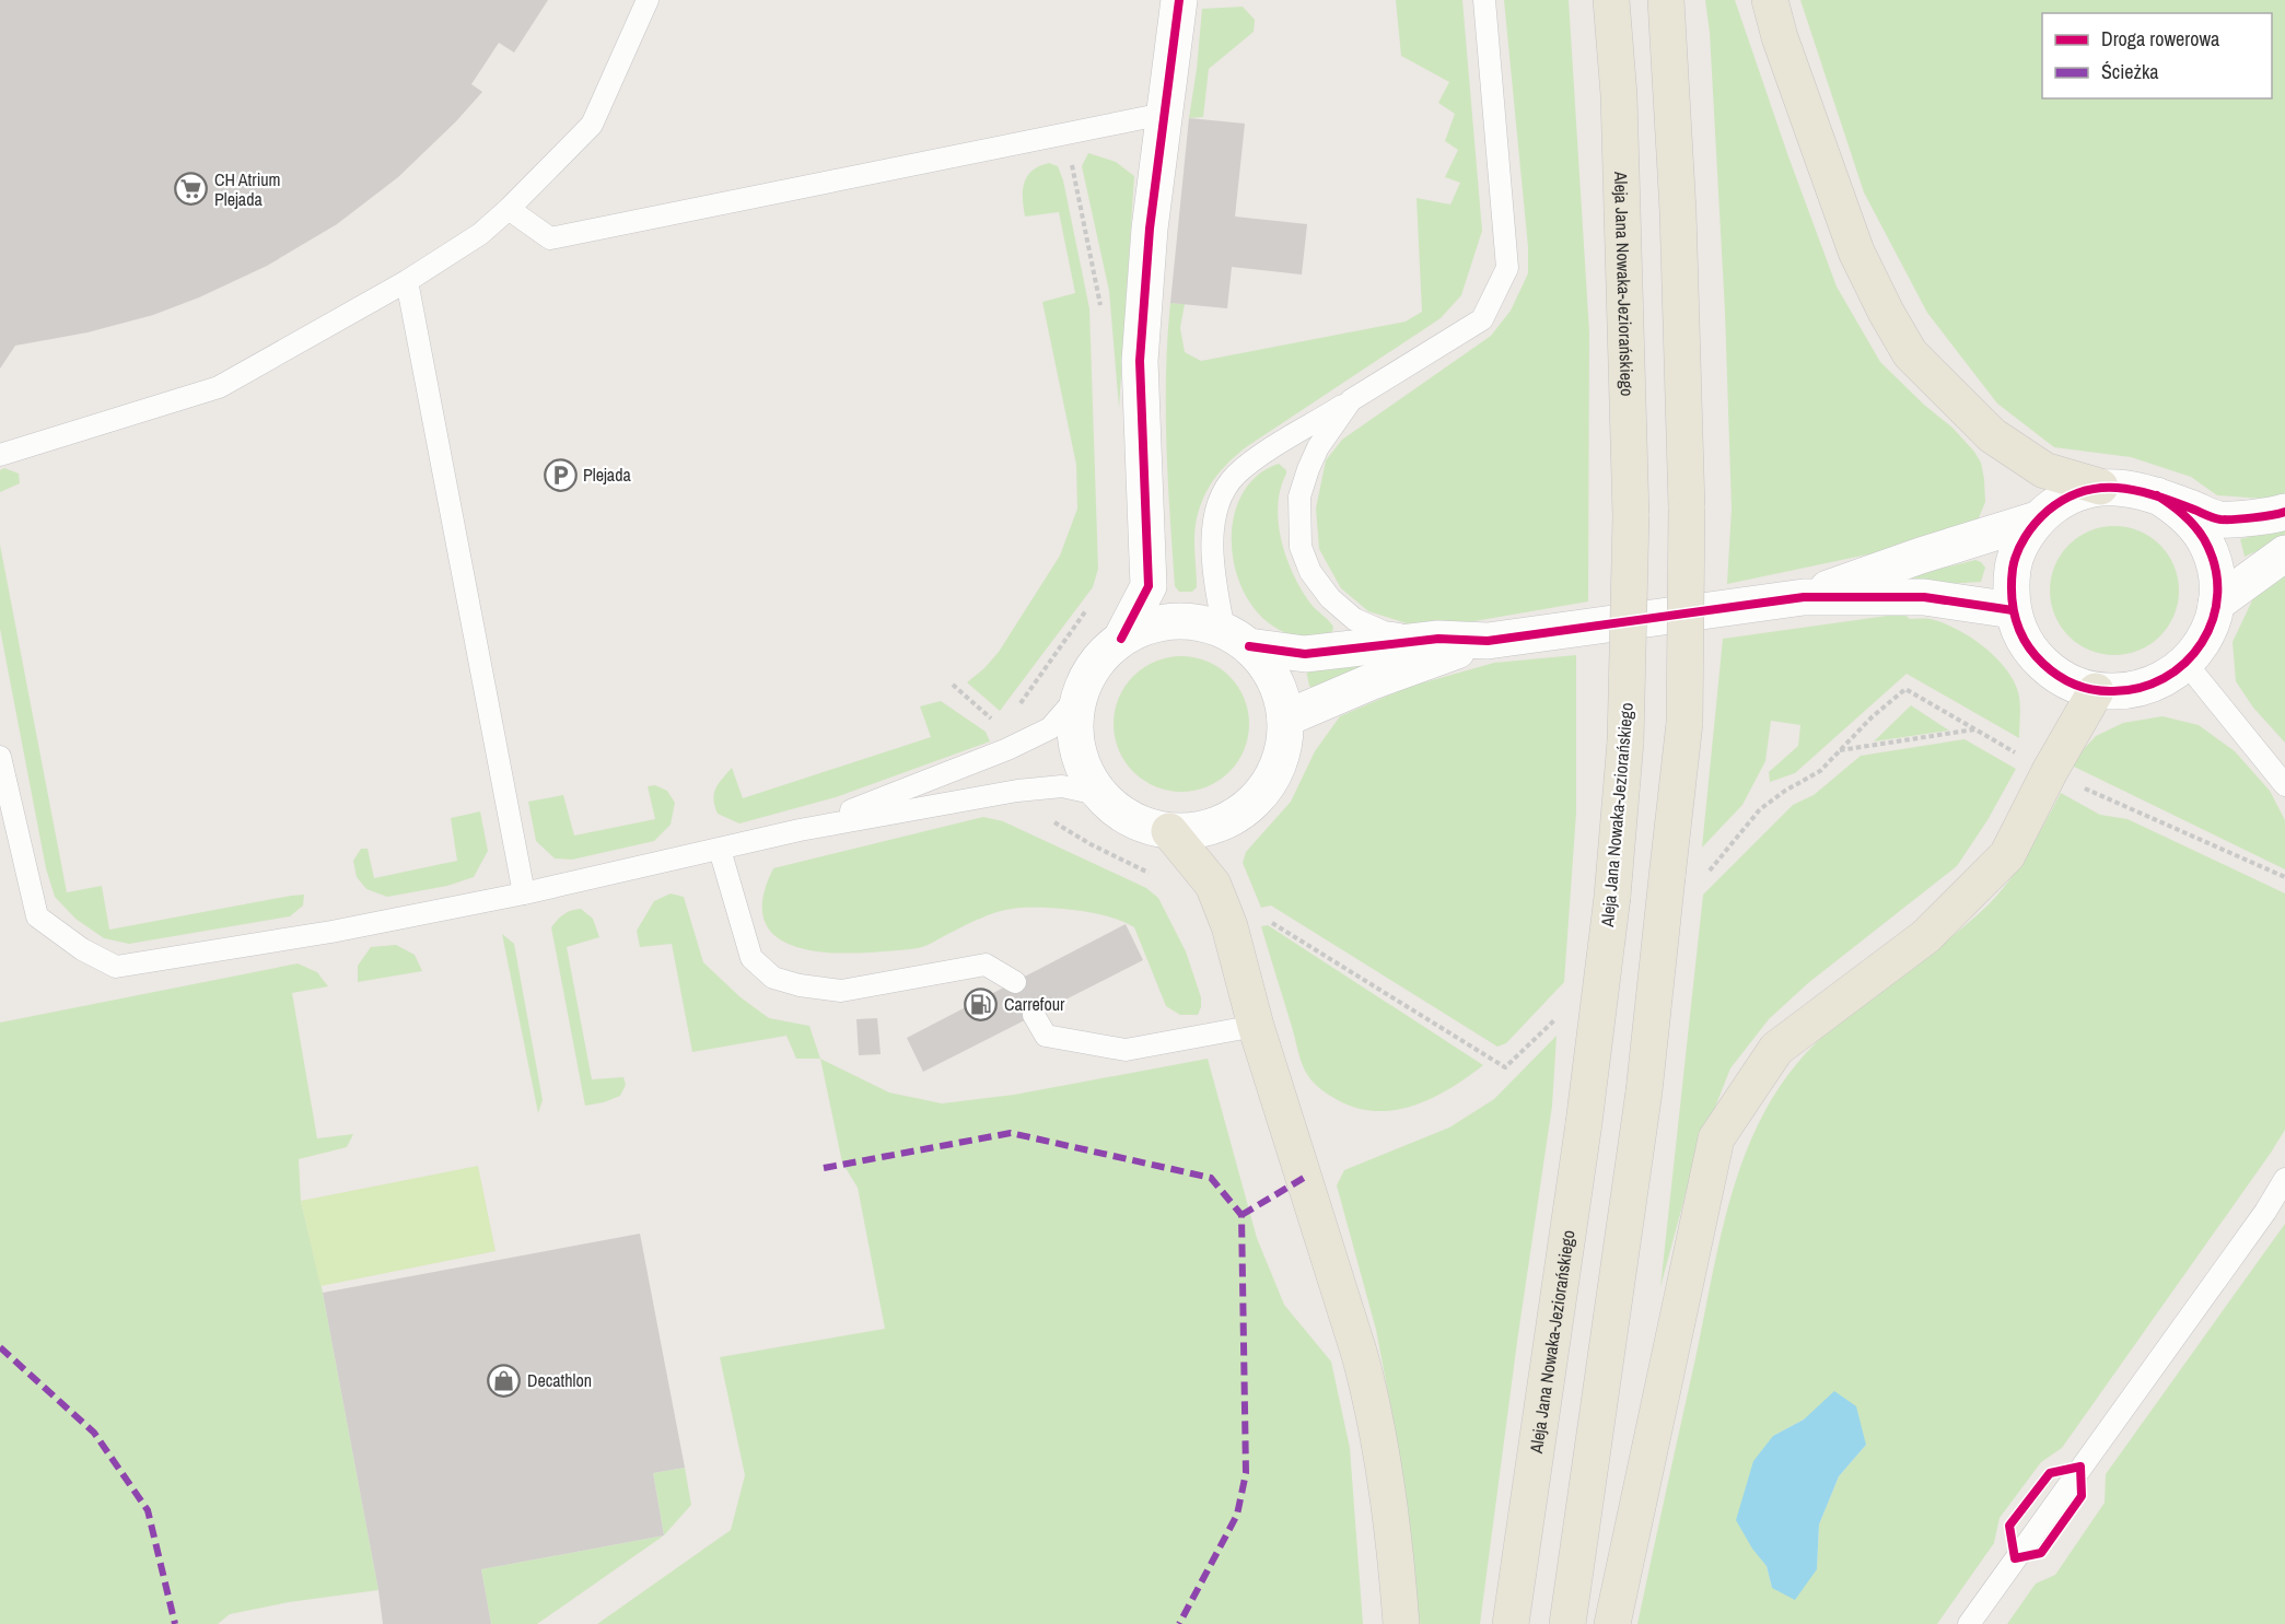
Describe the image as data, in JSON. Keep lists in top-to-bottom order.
{
  "streets": {
    "main road": ["Aleja Jana Nowaka-Jeziorańskiego"]
  },
  "places": {
    "supermarket": ["CH Atrium Plejada"],
    "parking": ["Plejada"],
    "fuel station": ["Carrefour"],
    "shop": ["Decathlon"]
  },
  "legend": ["Droga rowerowa", "Ścieżka"]
}
